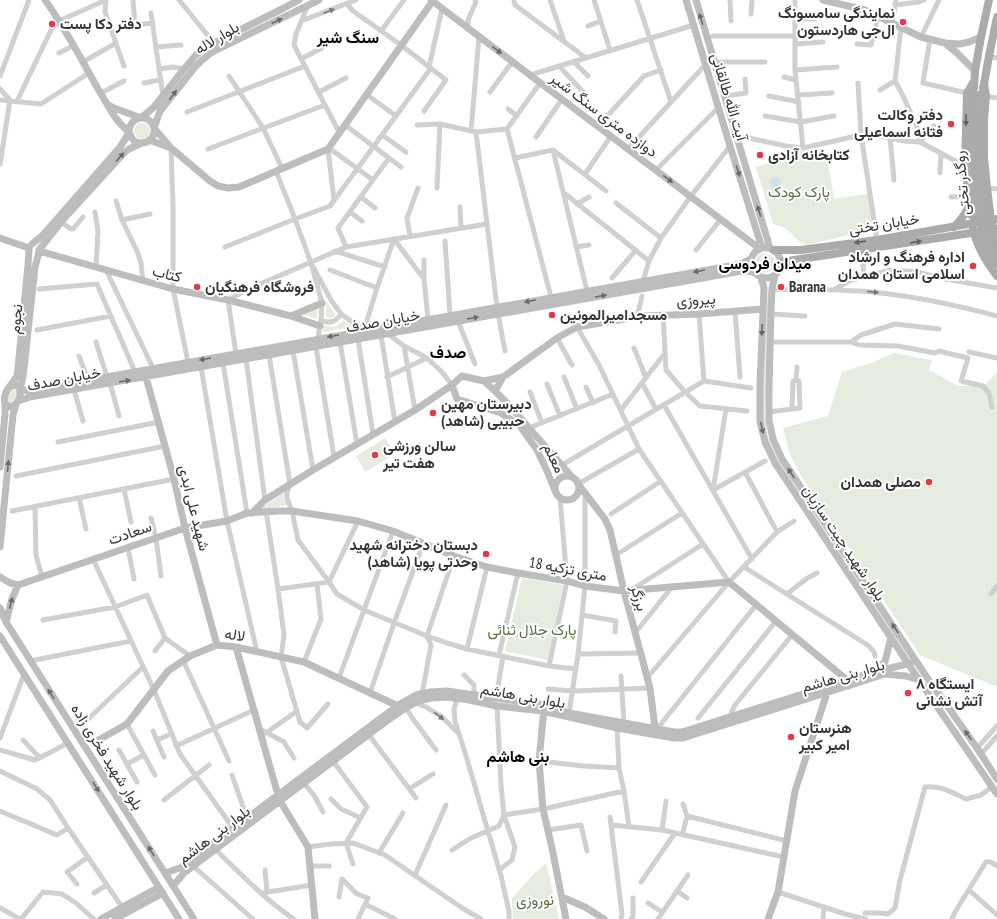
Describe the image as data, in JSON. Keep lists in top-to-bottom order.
{
  "streets": {
    "main road": ["روگذر تختی", "خیابان تختی"],
    "street": [
      "بلوار لاله",
      "آیت الله طالقانی",
      "دوازده متری سنگ شیر",
      "کتاب",
      "پیروزی",
      "نجوم",
      "خیابان صدف",
      "معلم",
      "شهید علی ابدی",
      "سعادت",
      "بلوار شهید چیت سازیان",
      "18 متری تزکیه",
      "برزگر",
      "لاله",
      "بلوار بنی هاشم",
      "بلوار شهید فخری زاده"
    ]
  },
  "crossings": [
    ["آیت الله طالقانی", "دوازده متری سنگ شیر"],
    ["آیت الله طالقانی", "خیابان تختی"],
    ["آیت الله طالقانی", "خیابان صدف"],
    ["آیت الله طالقانی", "بلوار شهید چیت سازیان"],
    ["دوازده متری سنگ شیر", "خیابان تختی"],
    ["دوازده متری سنگ شیر", "خیابان صدف"],
    ["دوازده متری سنگ شیر", "بلوار شهید چیت سازیان"],
    ["خیابان تختی", "خیابان صدف"],
    ["خیابان تختی", "بلوار شهید چیت سازیان"],
    ["کتاب", "نجوم"],
    ["پیروزی", "بلوار شهید چیت سازیان"],
    ["نجوم", "خیابان صدف"],
    ["خیابان صدف", "شهید علی ابدی"],
    ["خیابان صدف", "بلوار شهید چیت سازیان"],
    ["معلم", "برزگر"],
    ["شهید علی ابدی", "سعادت"],
    ["شهید علی ابدی", "لاله"],
    ["سعادت", "18 متری تزکیه"],
    ["بلوار شهید چیت سازیان", "بلوار بنی هاشم"],
    ["18 متری تزکیه", "برزگر"],
    ["برزگر", "بلوار بنی هاشم"],
    ["لاله", "بلوار بنی هاشم"],
    ["بلوار بنی هاشم", "بلوار شهید فخری زاده"]
  ],
  "districts": [
    "سنگ شیر",
    "میدان فردوسی",
    "صدف",
    "بنی هاشم"
  ],
  "parks": ["پارک کودک", "پارک جلال ثنائی", "نوروزی"],
  "places": [
    "نمایندگی سامسونگ ال‌جی هاردستون",
    "دفتر دکا پست",
    "دفتر وکالت فتانه اسماعیلی",
    "کتابخانه آزادی",
    "اداره فرهنگ و ارشاد اسلامی استان همدان",
    "فروشگاه فرهنگیان",
    "Barana",
    "مسجدامیرالمونین",
    "دبیرستان مهین حبیبی (شاهد)",
    "سالن ورزشی هفت تیر",
    "مصلی همدان",
    "دبستان دخترانه شهید وحدتی پویا (شاهد)",
    "ایستگاه ۸ آتش نشانی",
    "هنرستان امیر کبیر"
  ]
}
